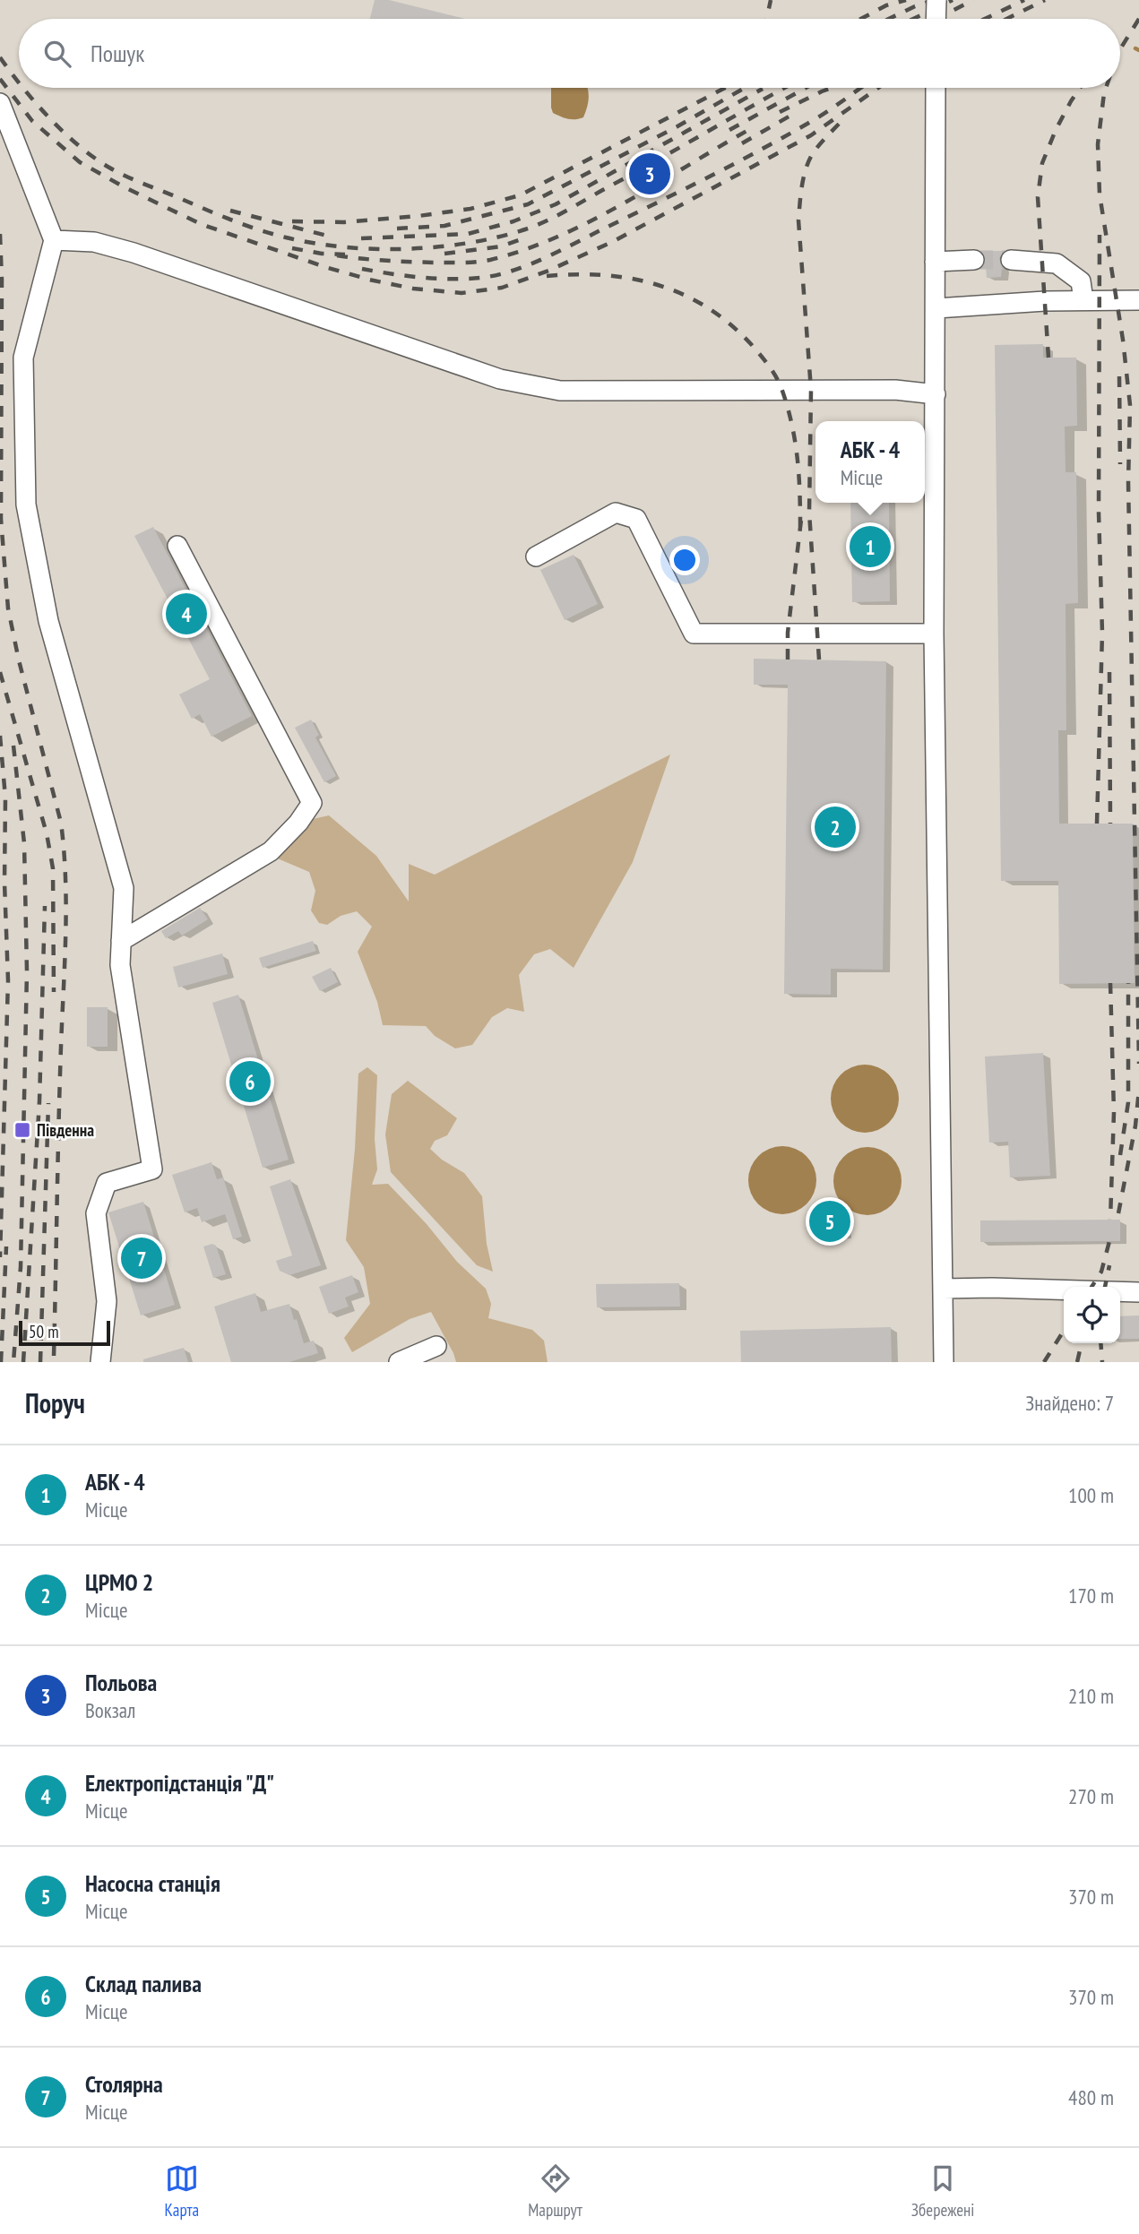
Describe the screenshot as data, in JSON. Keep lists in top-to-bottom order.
{
  "places": {
    "transit": ["Південна"]
  },
  "scale_bar": "50 m",
  "page": {
    "search": "Пошук",
    "pins": [
      "3",
      "1",
      "4",
      "2",
      "6",
      "5",
      "7"
    ],
    "popup": ["АБК - 4", "Місце"],
    "scale": "50 m",
    "heading": ["Поруч", "Знайдено: 7"],
    "list": [
      {
        "mark": "1",
        "name": "АБК - 4",
        "note": "Місце",
        "value": "100 m"
      },
      {
        "mark": "2",
        "name": "ЦРМО 2",
        "note": "Місце",
        "value": "170 m"
      },
      {
        "mark": "3",
        "name": "Польова",
        "note": "Вокзал",
        "value": "210 m"
      },
      {
        "mark": "4",
        "name": "Електропідстанція \"Д\"",
        "note": "Місце",
        "value": "270 m"
      },
      {
        "mark": "5",
        "name": "Насосна станція",
        "note": "Місце",
        "value": "370 m"
      },
      {
        "mark": "6",
        "name": "Склад палива",
        "note": "Місце",
        "value": "370 m"
      },
      {
        "mark": "7",
        "name": "Столярна",
        "note": "Місце",
        "value": "480 m"
      }
    ],
    "nav": ["Карта", "Маршрут", "Збережені"]
  }
}
